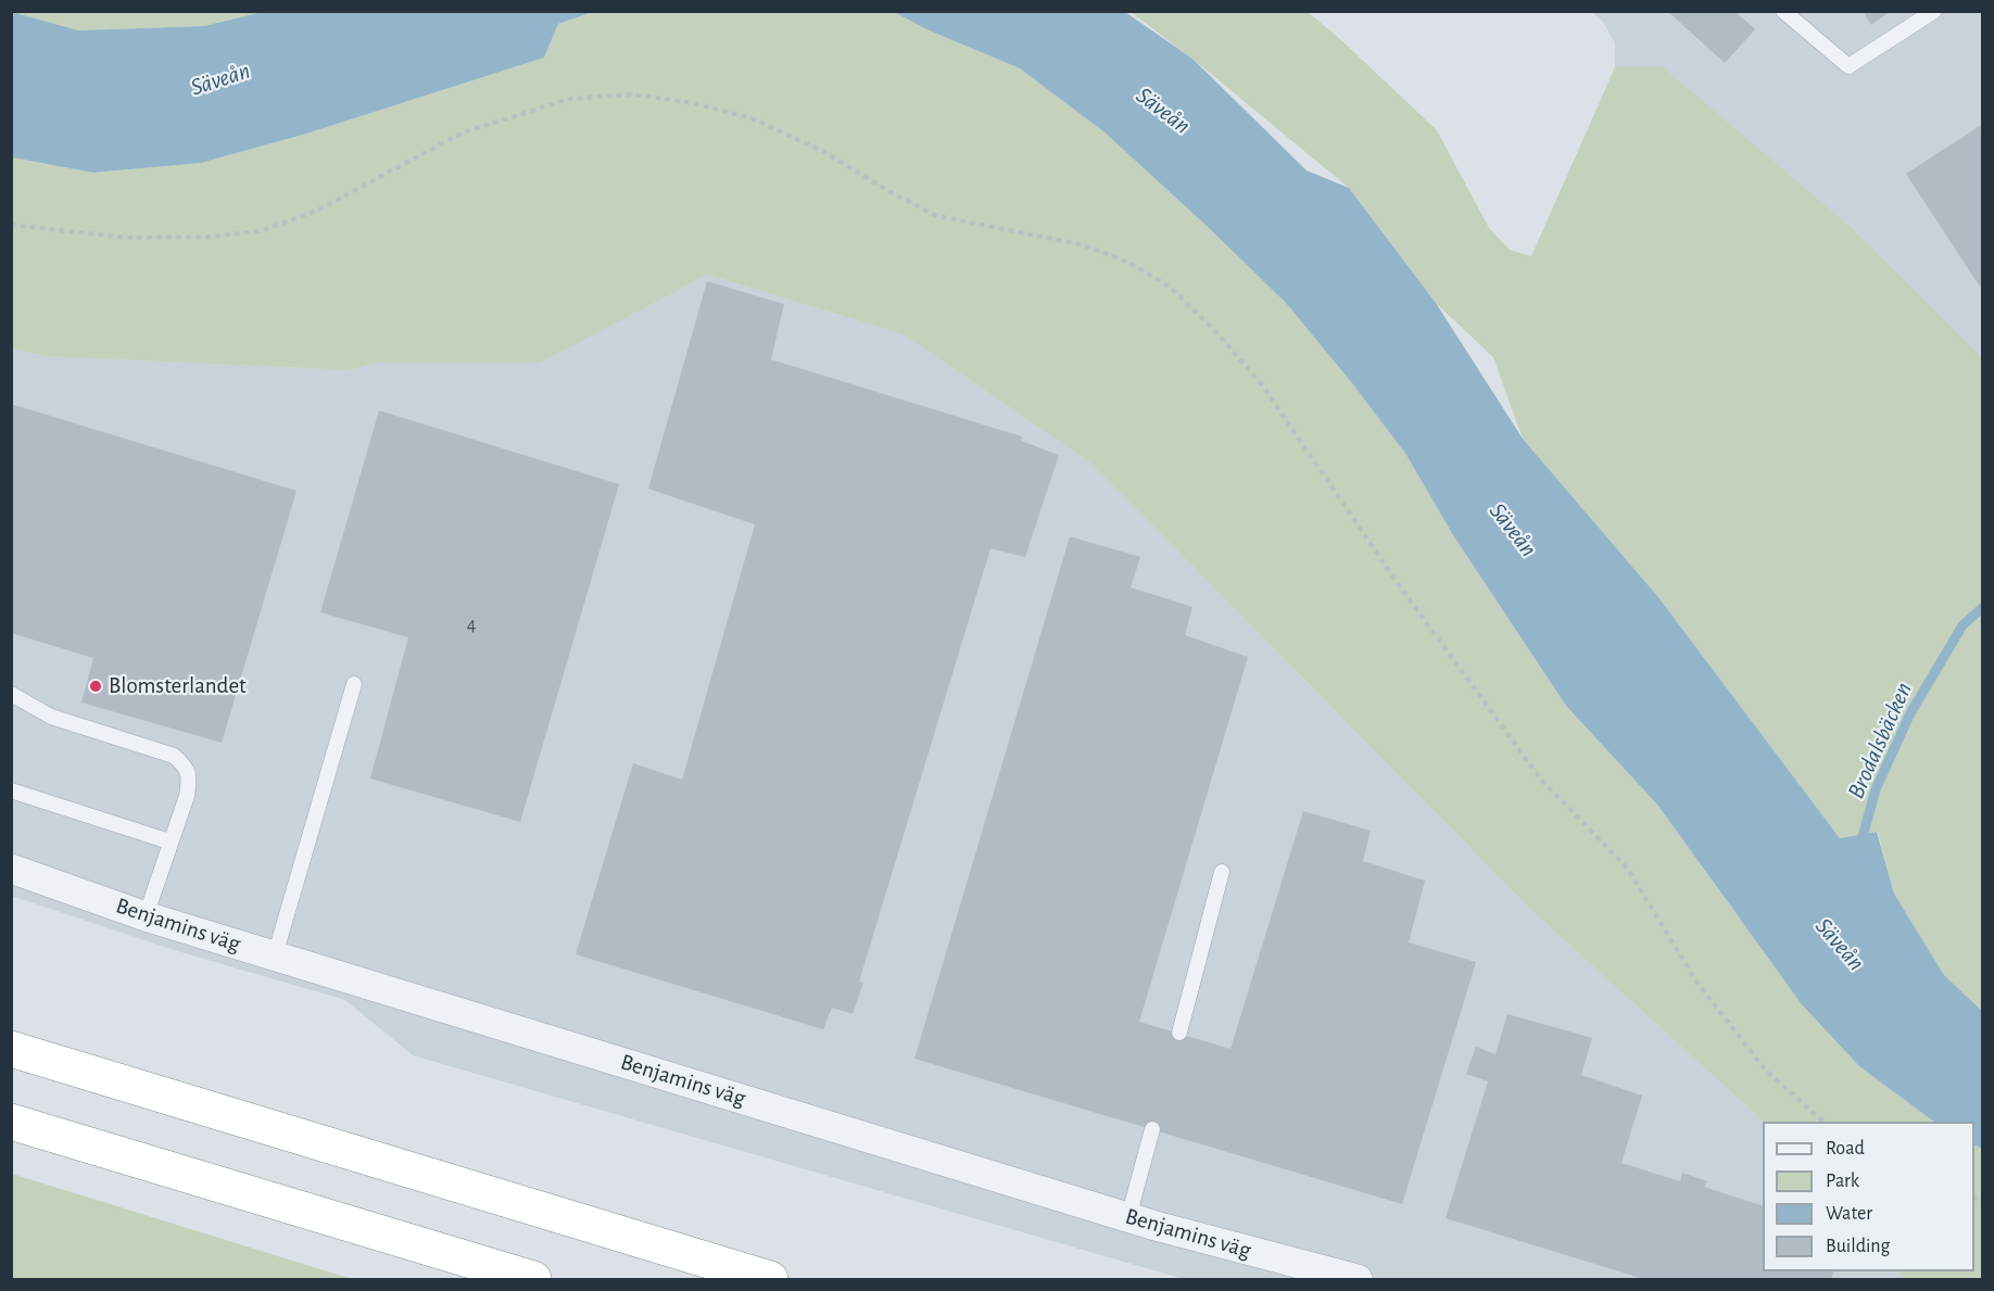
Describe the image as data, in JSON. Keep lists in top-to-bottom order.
{
  "streets": {
    "street": ["Benjamins väg"]
  },
  "water": ["Säveån", "Brodalsbäcken"],
  "places": ["Blomsterlandet"],
  "house_numbers": ["4"],
  "legend": [
    "Road",
    "Park",
    "Water",
    "Building"
  ]
}
